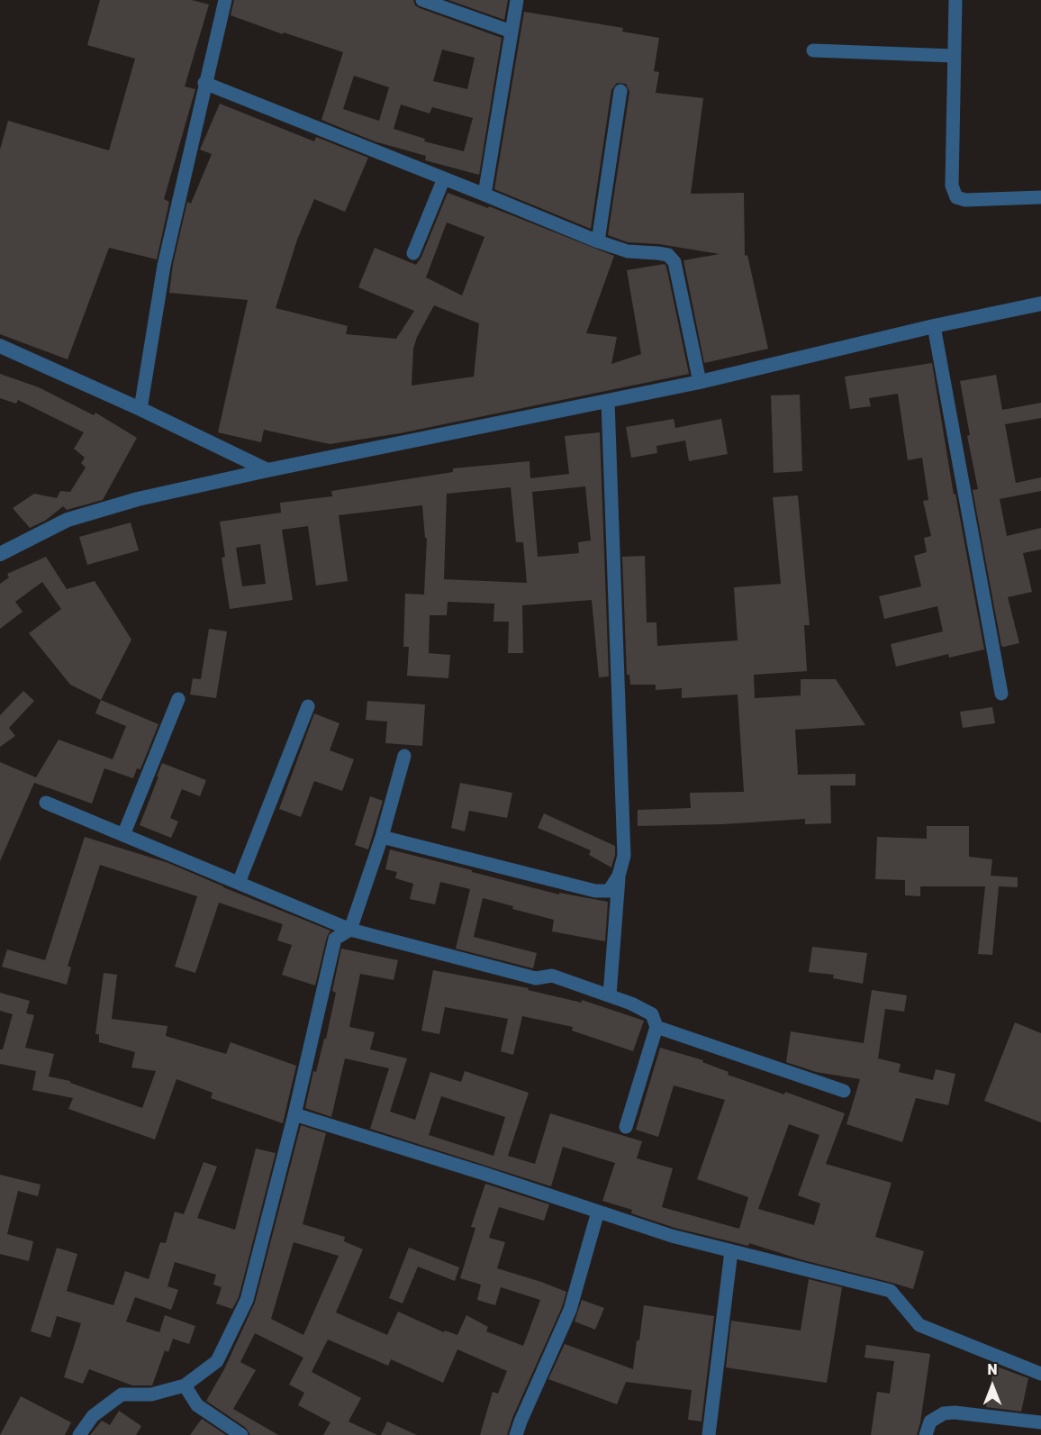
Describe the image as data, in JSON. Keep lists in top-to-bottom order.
{
  "north": "top"
}
